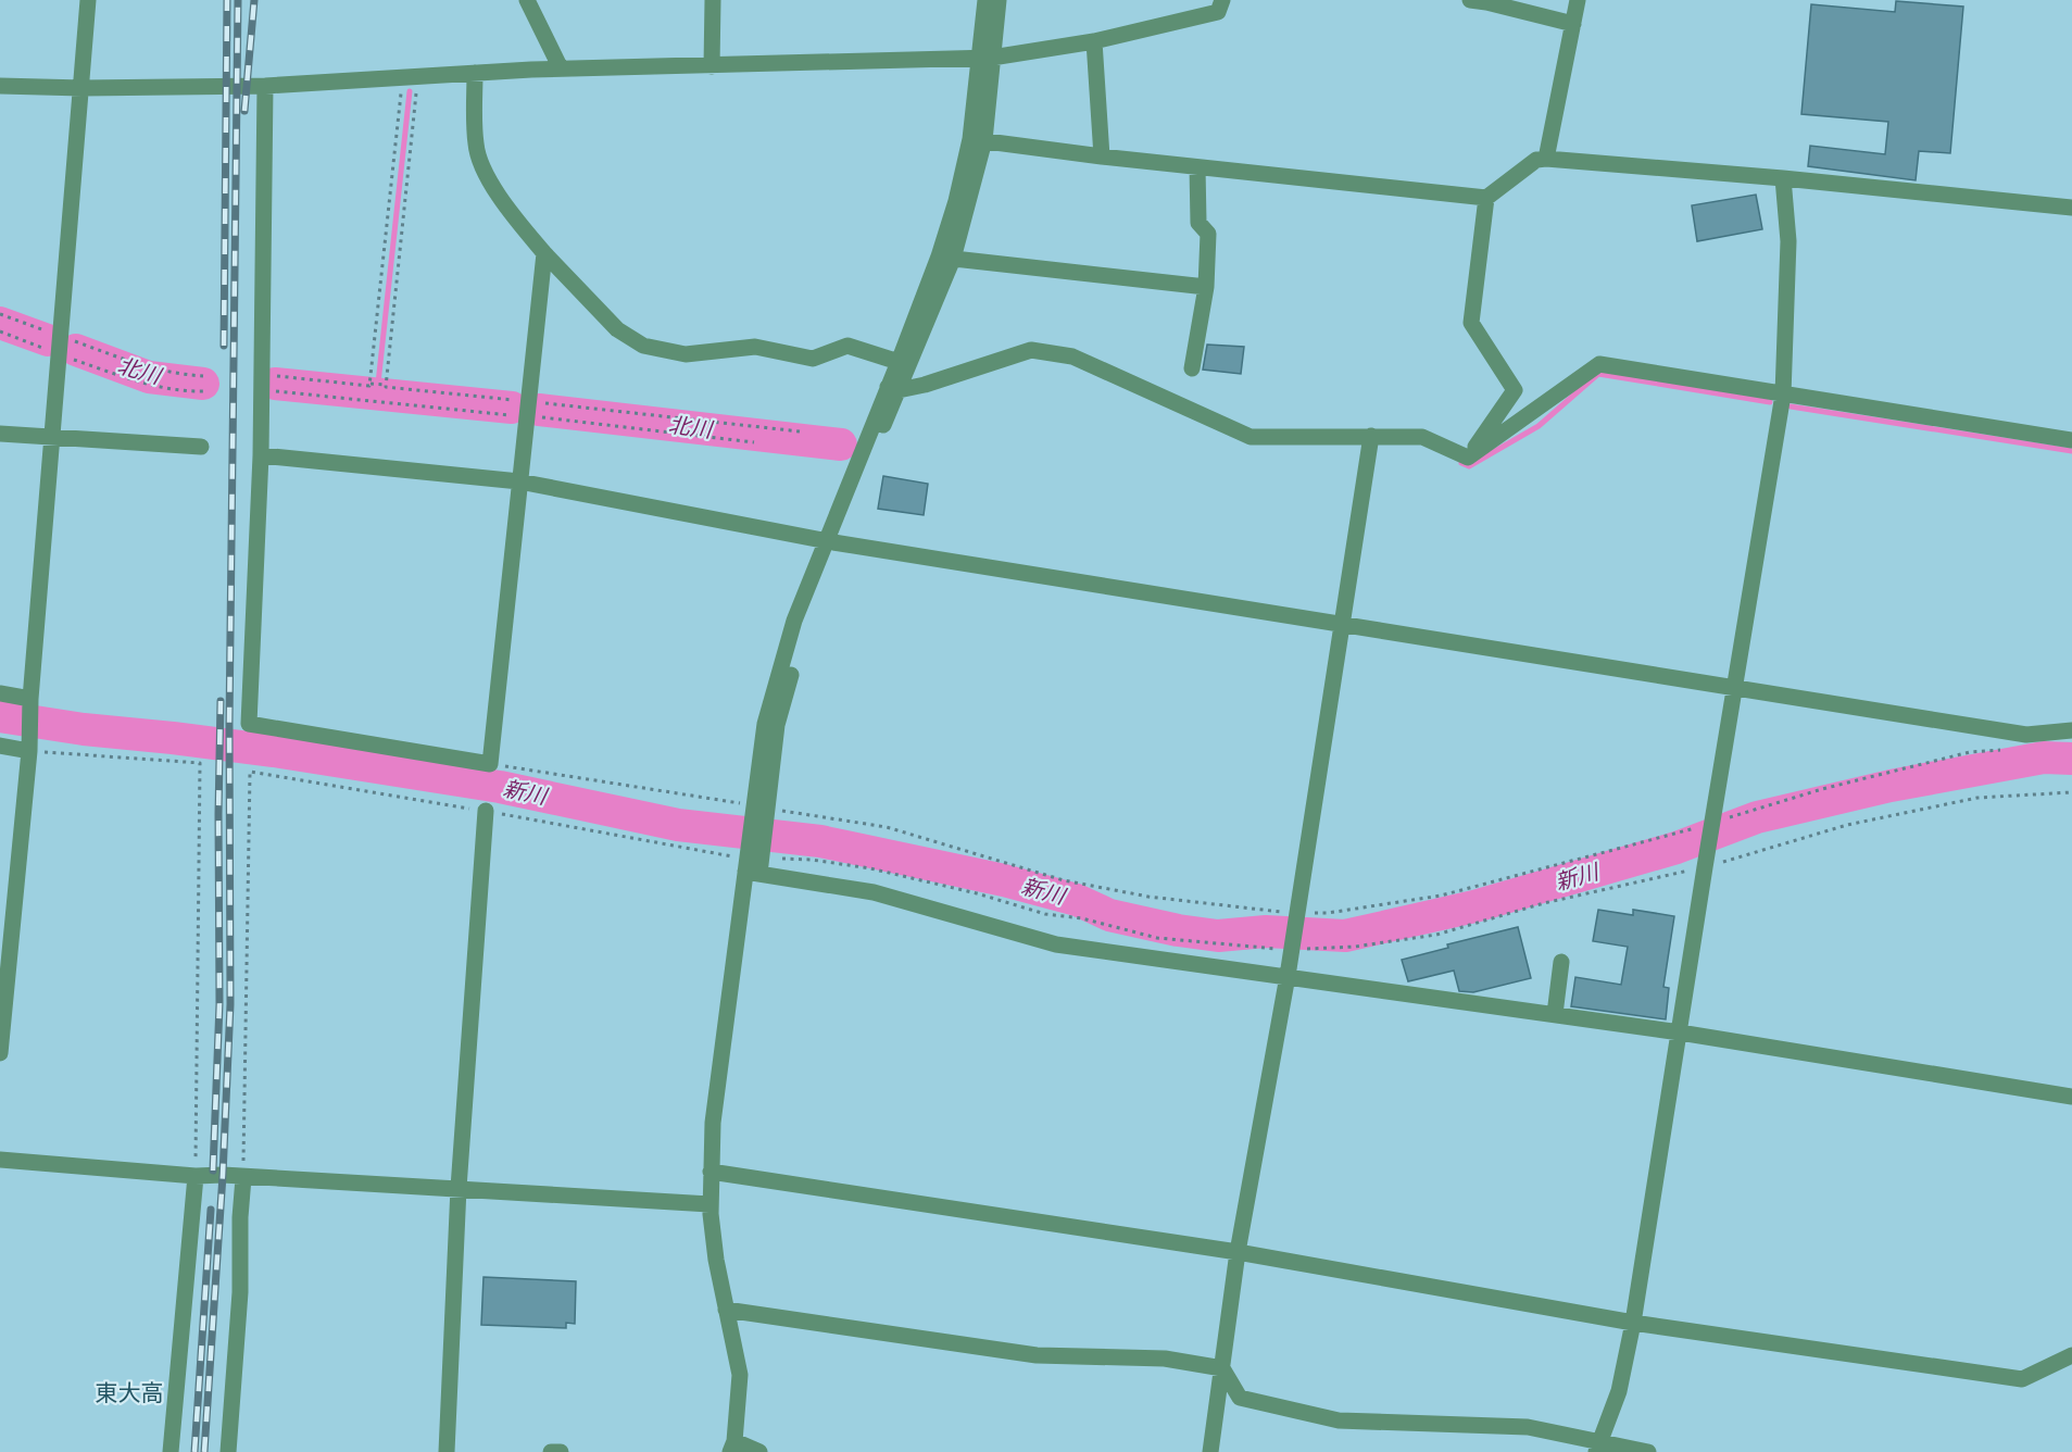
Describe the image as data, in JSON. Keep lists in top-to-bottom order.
{
  "districts": ["東大高"],
  "water": ["北川", "新川"]
}
